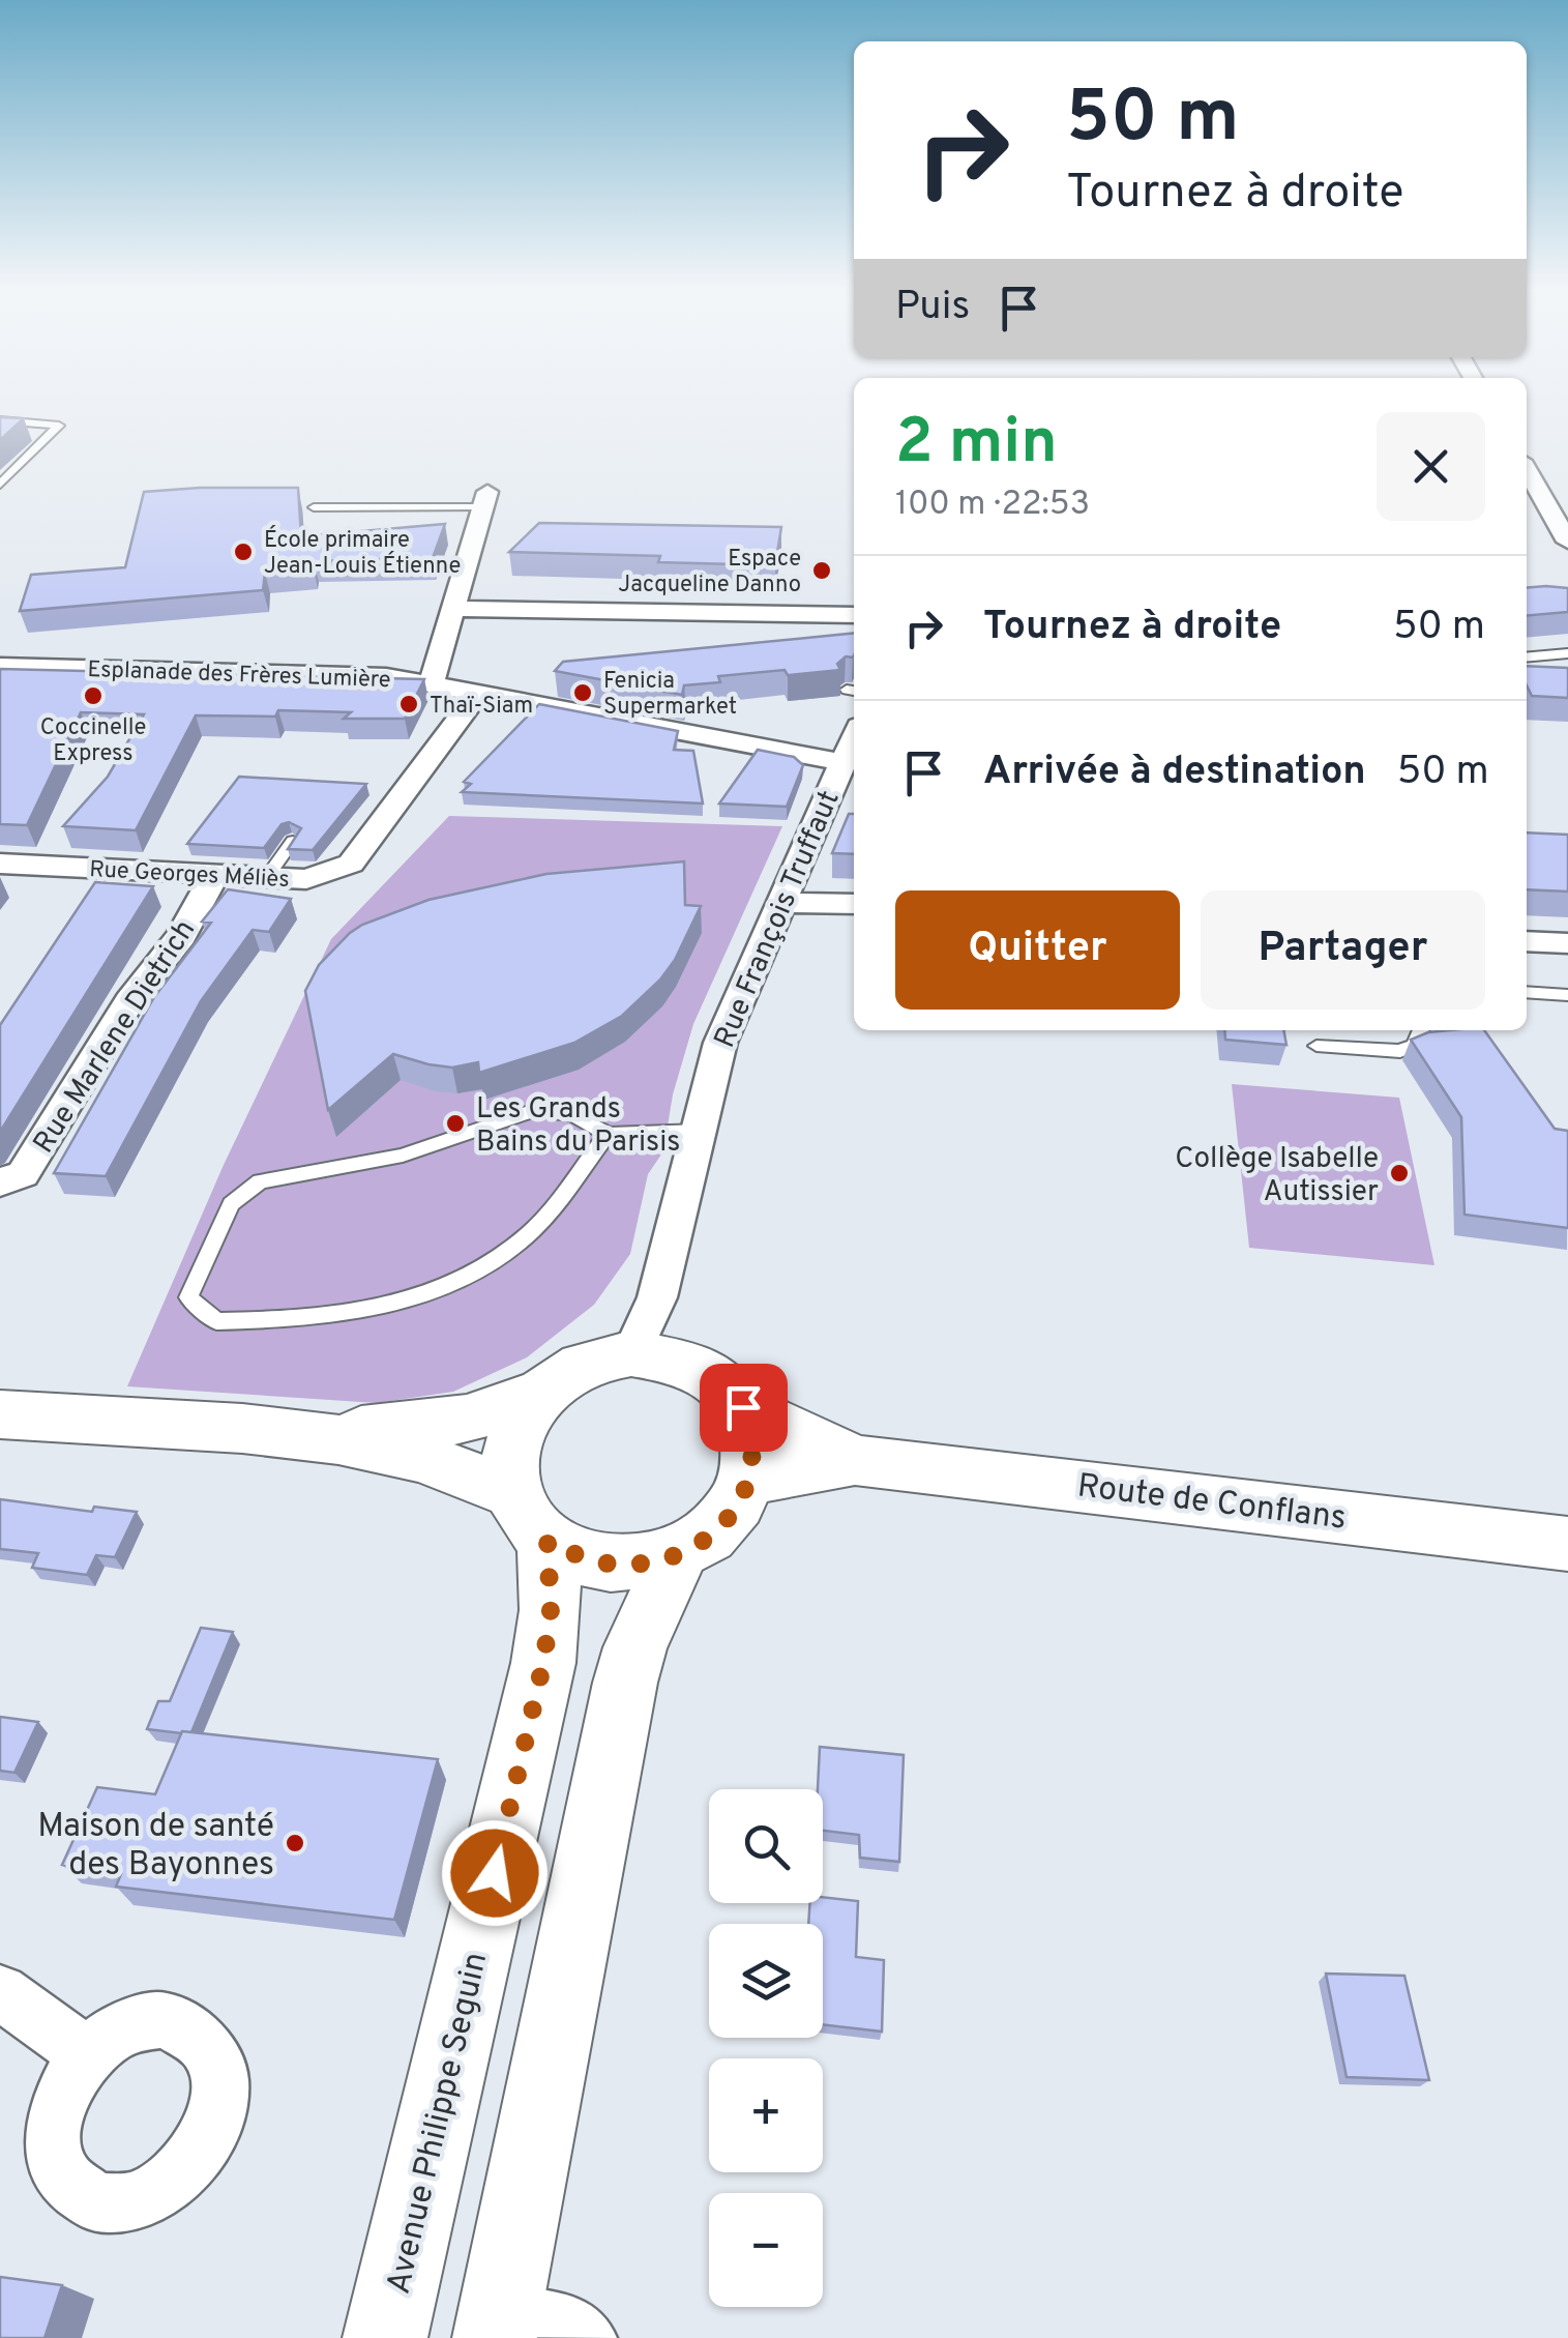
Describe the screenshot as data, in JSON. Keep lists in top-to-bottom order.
{
  "streets": {
    "main road": ["Route de Conflans", "Avenue Philippe Seguin"],
    "street": [
      "Esplanade des Frères Lumière",
      "Rue Georges Méliès",
      "Rue François Truffaut",
      "Rue Marlene Dietrich"
    ]
  },
  "crossings": [
    ["Esplanade des Frères Lumière", "Rue Georges Méliès"],
    ["Esplanade des Frères Lumière", "Rue François Truffaut"],
    ["Rue Georges Méliès", "Rue Marlene Dietrich"],
    ["Rue François Truffaut", "Route de Conflans"],
    ["Rue François Truffaut", "Avenue Philippe Seguin"],
    ["Route de Conflans", "Avenue Philippe Seguin"]
  ],
  "places": [
    "École primaire Jean-Louis Étienne",
    "Espace Jacqueline Danno",
    "Fenicia Supermarket",
    "Coccinelle Express",
    "Thaï-Siam",
    "Les Grands Bains du Parisis",
    "Collège Isabelle Autissier",
    "Maison de santé des Bayonnes"
  ],
  "page": {
    "turn": ["50 m", "Tournez à droite"],
    "then": "Puis",
    "heading": ["2 min", "100 m · 22:53"],
    "list": [
      {
        "name": "Tournez à droite",
        "value": "50 m"
      },
      {
        "name": "Arrivée à destination",
        "value": "50 m"
      }
    ],
    "buttons": ["Quitter", "Partager"],
    "map_buttons": ["+", "−"]
  }
}
